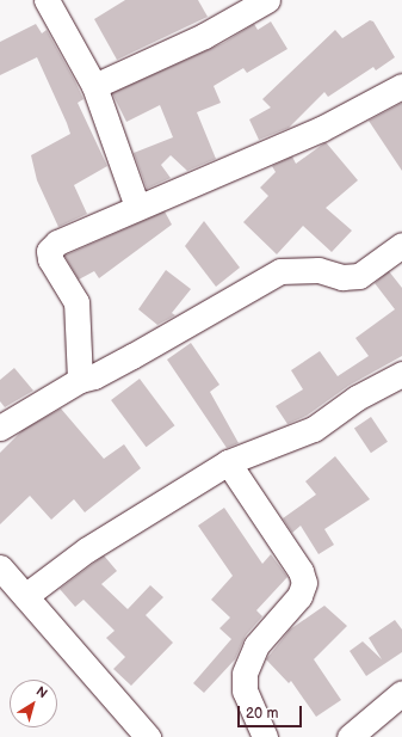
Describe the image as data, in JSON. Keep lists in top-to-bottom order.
{
  "scale_bar": "20 m",
  "north": "top right"
}
